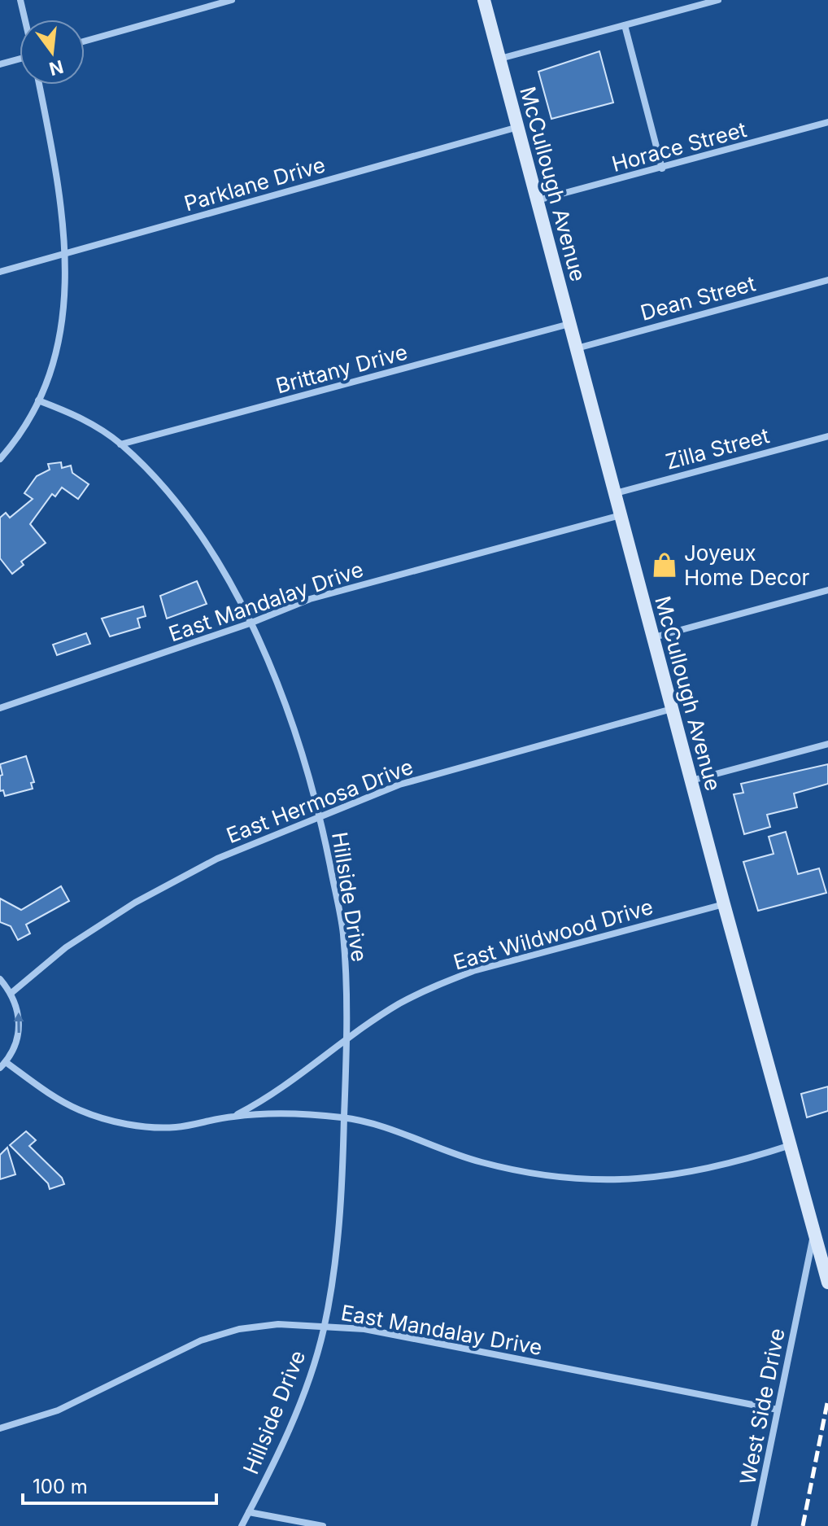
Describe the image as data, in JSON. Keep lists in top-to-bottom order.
{
  "streets": {
    "main road": ["McCullough Avenue"],
    "street": [
      "Horace Street",
      "Parklane Drive",
      "Dean Street",
      "Brittany Drive",
      "Zilla Street",
      "East Mandalay Drive",
      "East Hermosa Drive",
      "Hillside Drive",
      "East Wildwood Drive",
      "West Side Drive"
    ]
  },
  "crossings": [
    ["Horace Street", "McCullough Avenue"],
    ["Parklane Drive", "McCullough Avenue"],
    ["McCullough Avenue", "Dean Street"],
    ["McCullough Avenue", "Brittany Drive"],
    ["McCullough Avenue", "Zilla Street"],
    ["McCullough Avenue", "East Mandalay Drive"],
    ["McCullough Avenue", "East Hermosa Drive"],
    ["McCullough Avenue", "East Wildwood Drive"],
    ["McCullough Avenue", "West Side Drive"],
    ["Brittany Drive", "Hillside Drive"],
    ["East Mandalay Drive", "Hillside Drive"],
    ["East Mandalay Drive", "West Side Drive"],
    ["East Hermosa Drive", "Hillside Drive"],
    ["Hillside Drive", "East Wildwood Drive"]
  ],
  "places": {
    "shop": ["Joyeux Home Decor"]
  },
  "scale_bar": "100 m",
  "north": "bottom"
}
